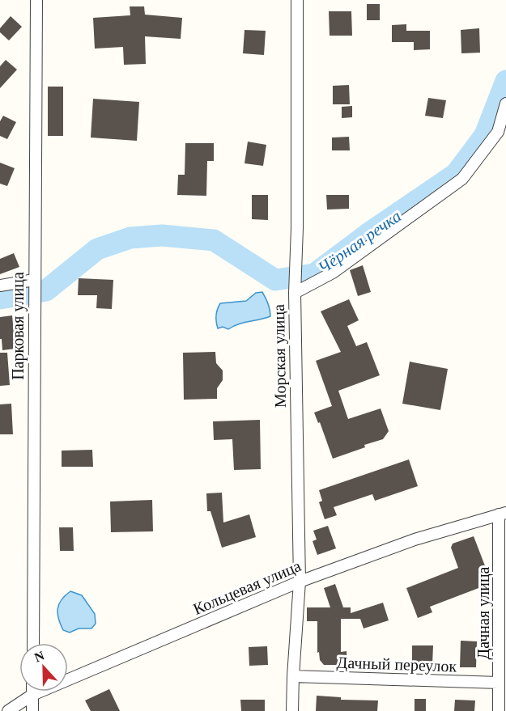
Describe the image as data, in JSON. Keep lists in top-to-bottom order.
{
  "streets": {
    "street": [
      "Парковая улица",
      "Морская улица",
      "Кольцевая улица",
      "Дачная улица",
      "Дачный переулок"
    ]
  },
  "crossings": [
    ["Морская улица", "Кольцевая улица"],
    ["Морская улица", "Дачный переулок"],
    ["Кольцевая улица", "Дачная улица"],
    ["Дачная улица", "Дачный переулок"]
  ],
  "water": ["Чёрная речка"],
  "north": "top"
}
